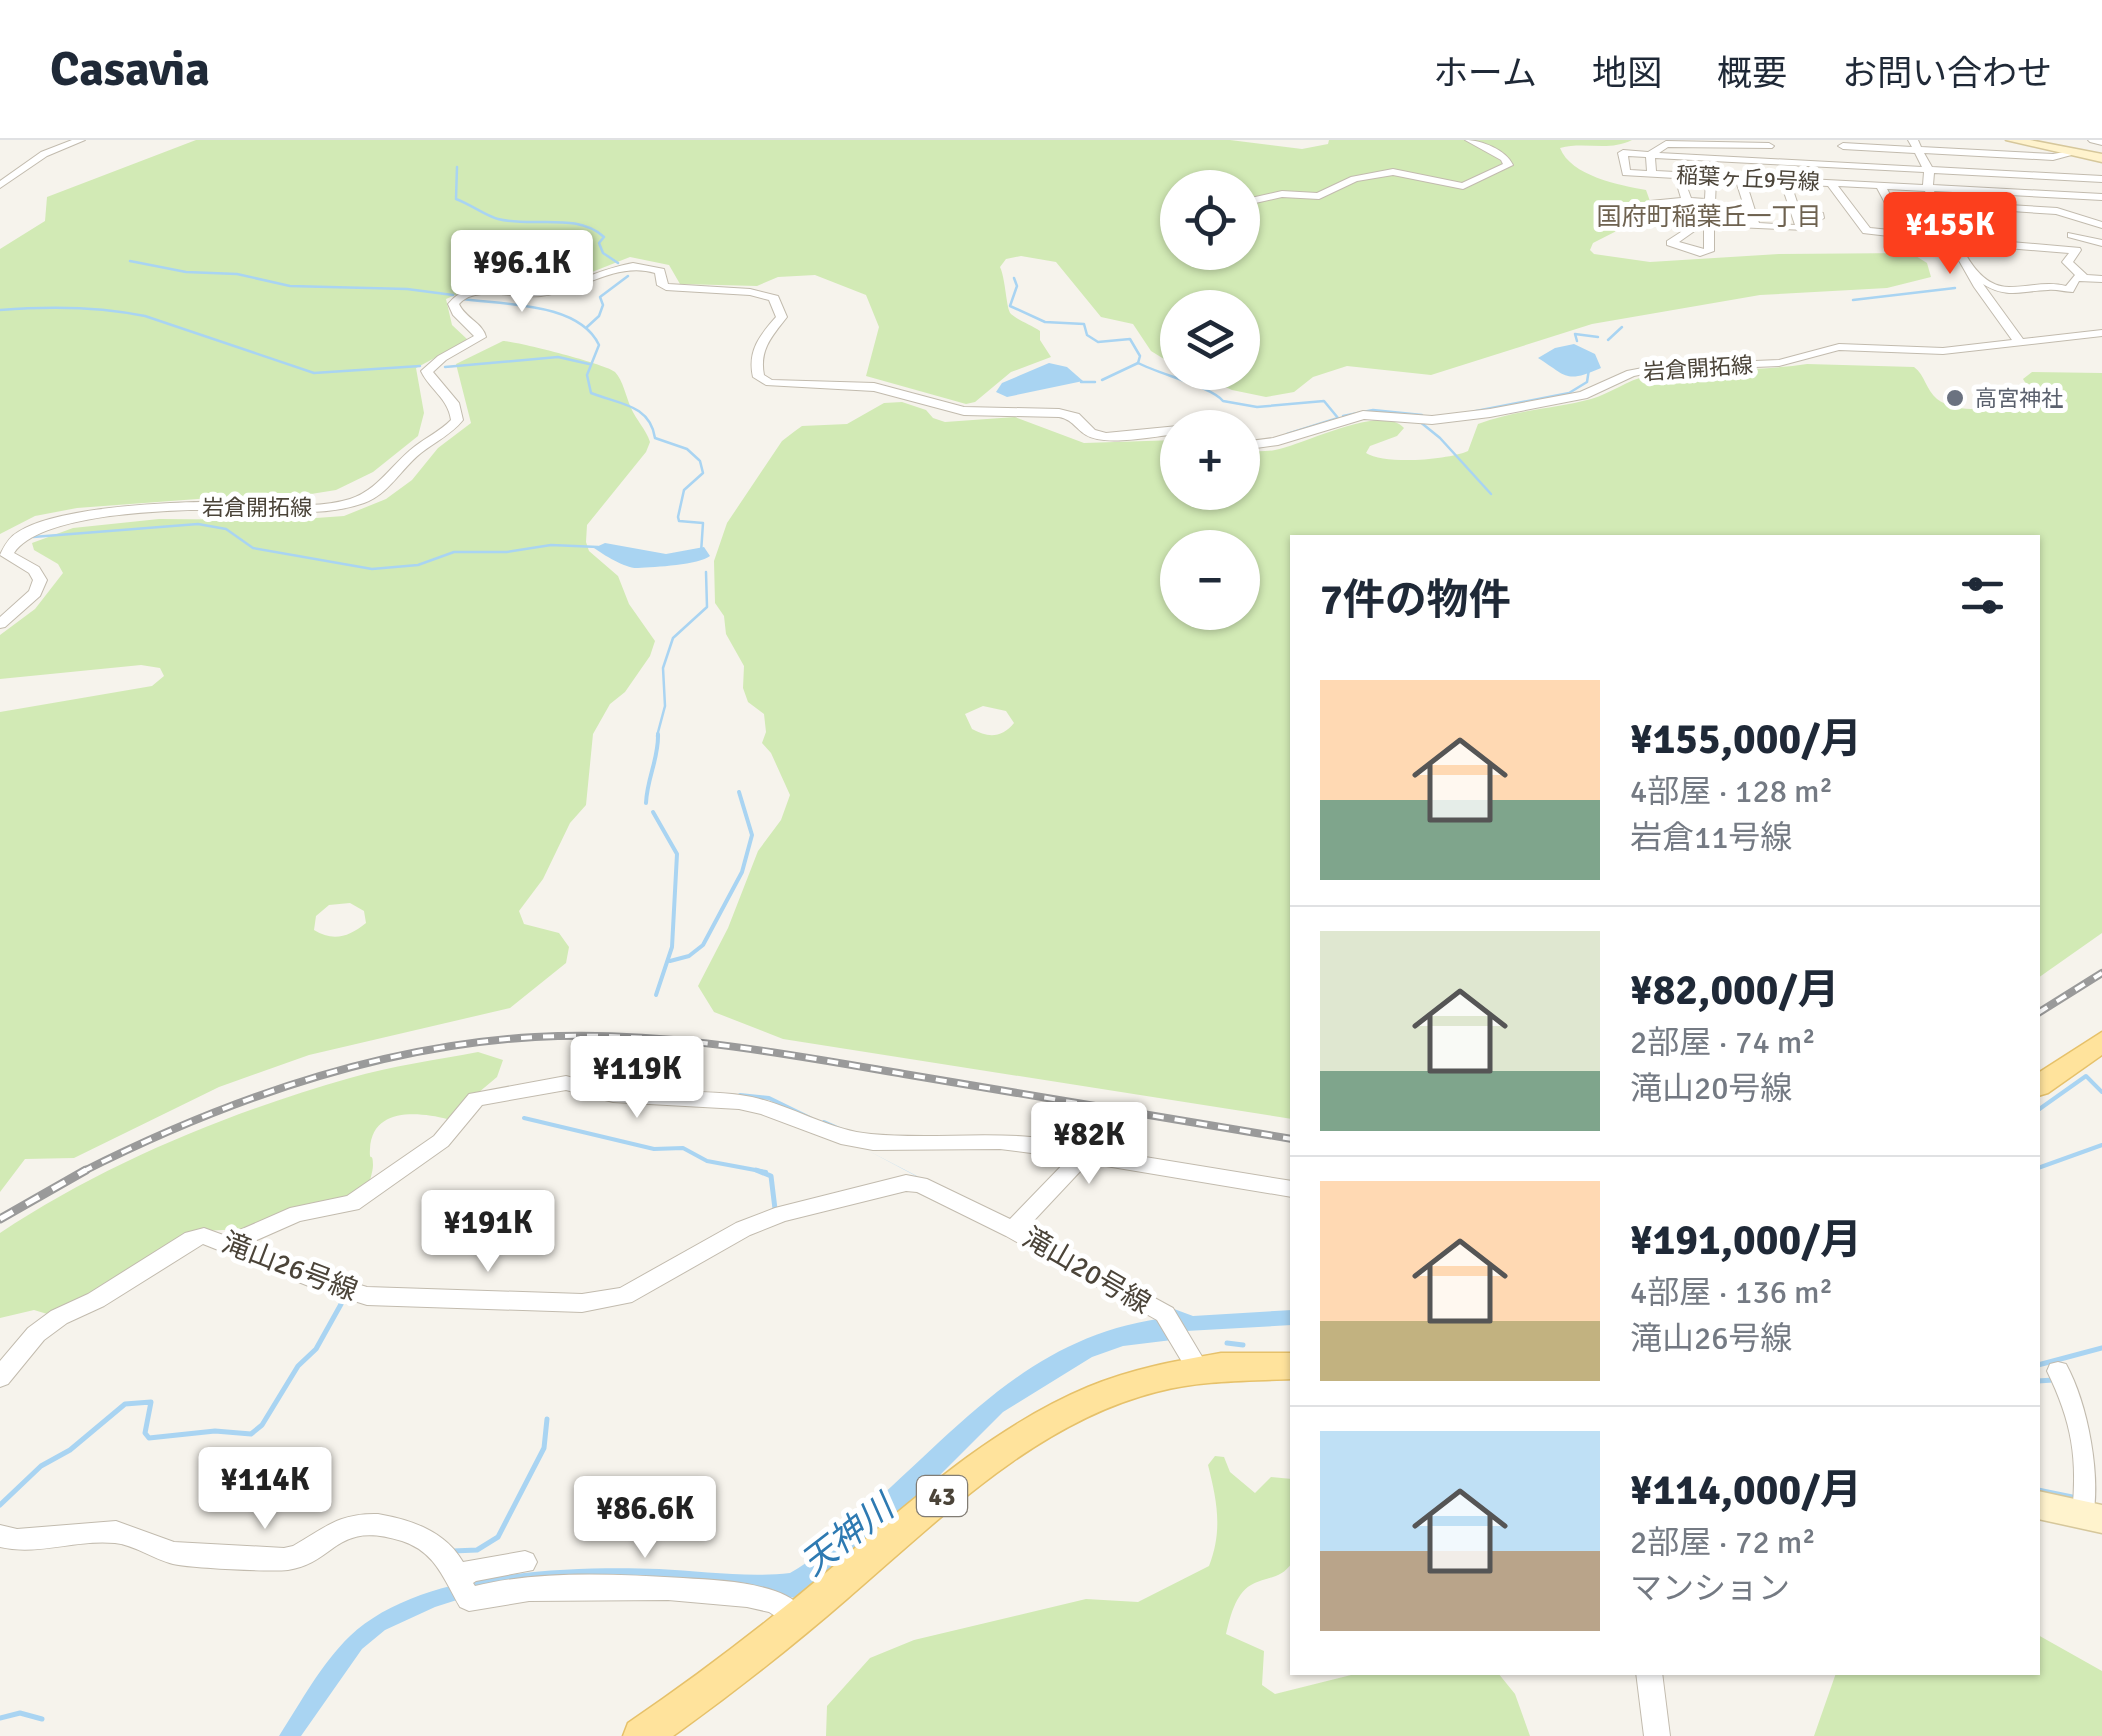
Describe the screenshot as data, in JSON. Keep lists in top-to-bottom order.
{
  "streets": {
    "main road": ["43"],
    "street": [
      "稲葉ヶ丘9号線",
      "岩倉開拓線",
      "滝山26号線",
      "滝山20号線"
    ]
  },
  "crossings": [
    ["滝山26号線", "滝山20号線"],
    ["滝山20号線", "43"]
  ],
  "districts": ["国府町稲葉丘一丁目"],
  "water": ["天神川"],
  "places": ["高宮神社"],
  "page": {
    "header": "Casavia",
    "nav": [
      "ホーム",
      "地図",
      "概要",
      "お問い合わせ"
    ],
    "map_buttons": ["+", "−"],
    "price": [
      "¥155K",
      "¥96.1K",
      "¥119K",
      "¥82K",
      "¥191K",
      "¥114K",
      "¥86.6K"
    ],
    "heading": "7件の物件",
    "list": [
      {
        "name": "¥155,000/月",
        "note": "4部屋 · 128 m² · 岩倉11号線"
      },
      {
        "name": "¥82,000/月",
        "note": "2部屋 · 74 m² · 滝山20号線"
      },
      {
        "name": "¥191,000/月",
        "note": "4部屋 · 136 m² · 滝山26号線"
      },
      {
        "name": "¥114,000/月",
        "note": "2部屋 · 72 m² · マンション"
      }
    ]
  }
}
